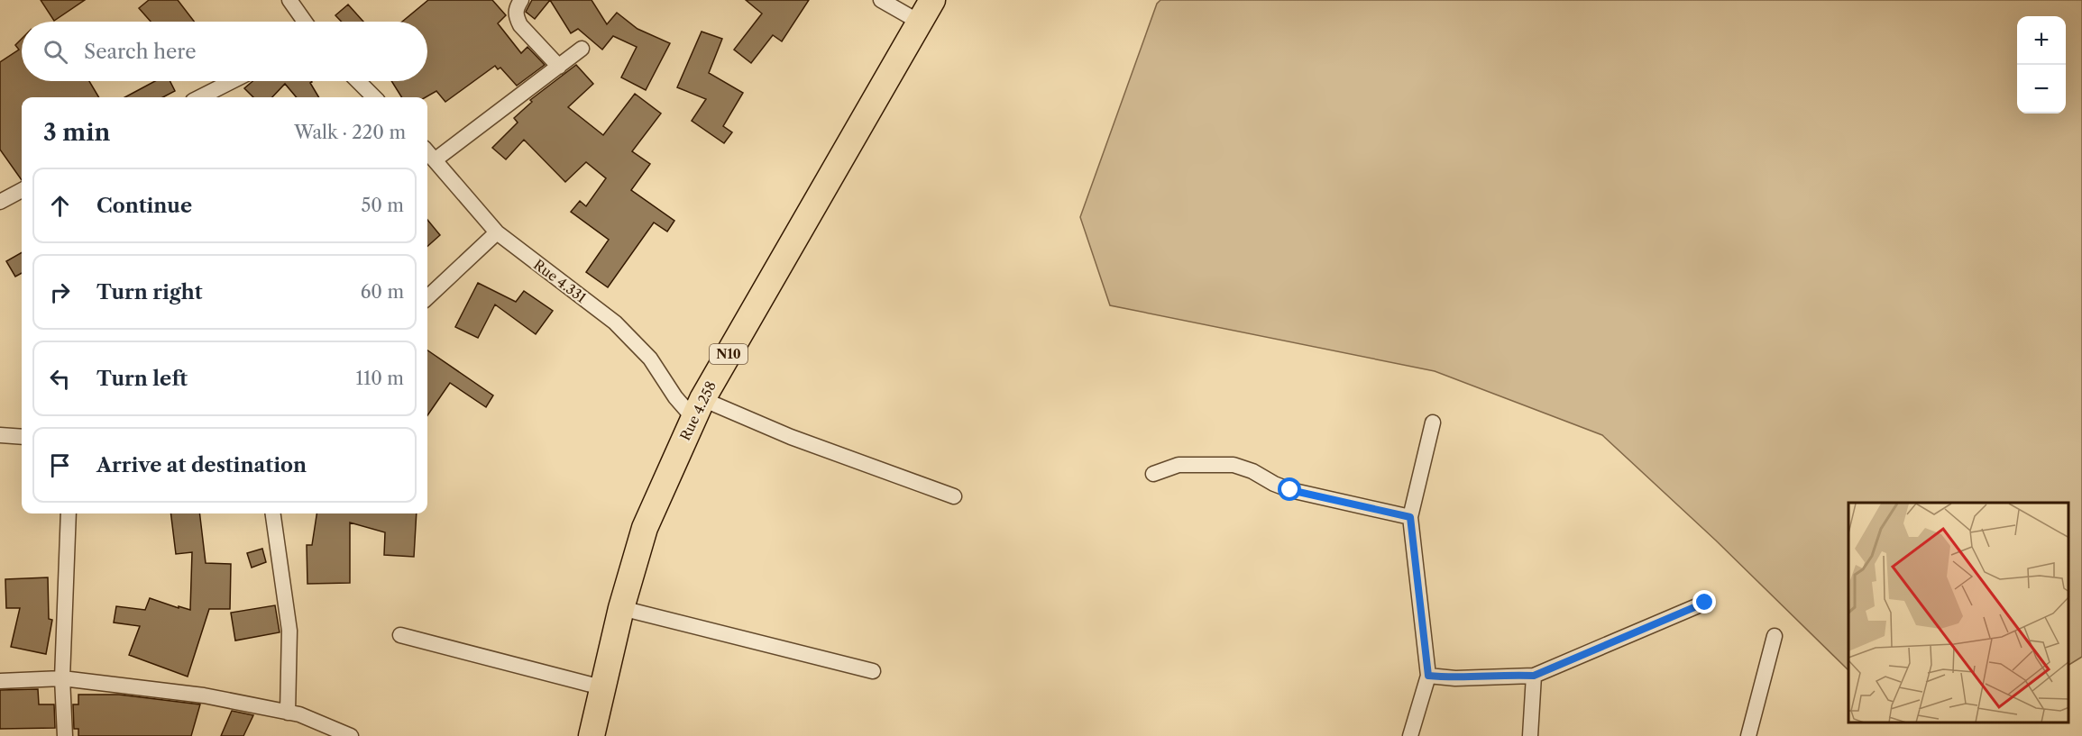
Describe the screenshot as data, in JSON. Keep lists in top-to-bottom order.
{
  "streets": {
    "highway": ["N10", "Rue 4.258"],
    "street": ["Rue 4.331"]
  },
  "crossings": [
    ["Rue 4.331", "Rue 4.258"]
  ],
  "page": {
    "map_buttons": ["+", "−"],
    "search": "Search here",
    "heading": ["3 min", "Walk · 220 m"],
    "list": [
      ["Continue", "50 m"],
      ["Turn right", "60 m"],
      ["Turn left", "110 m"],
      "Arrive at destination"
    ]
  }
}
